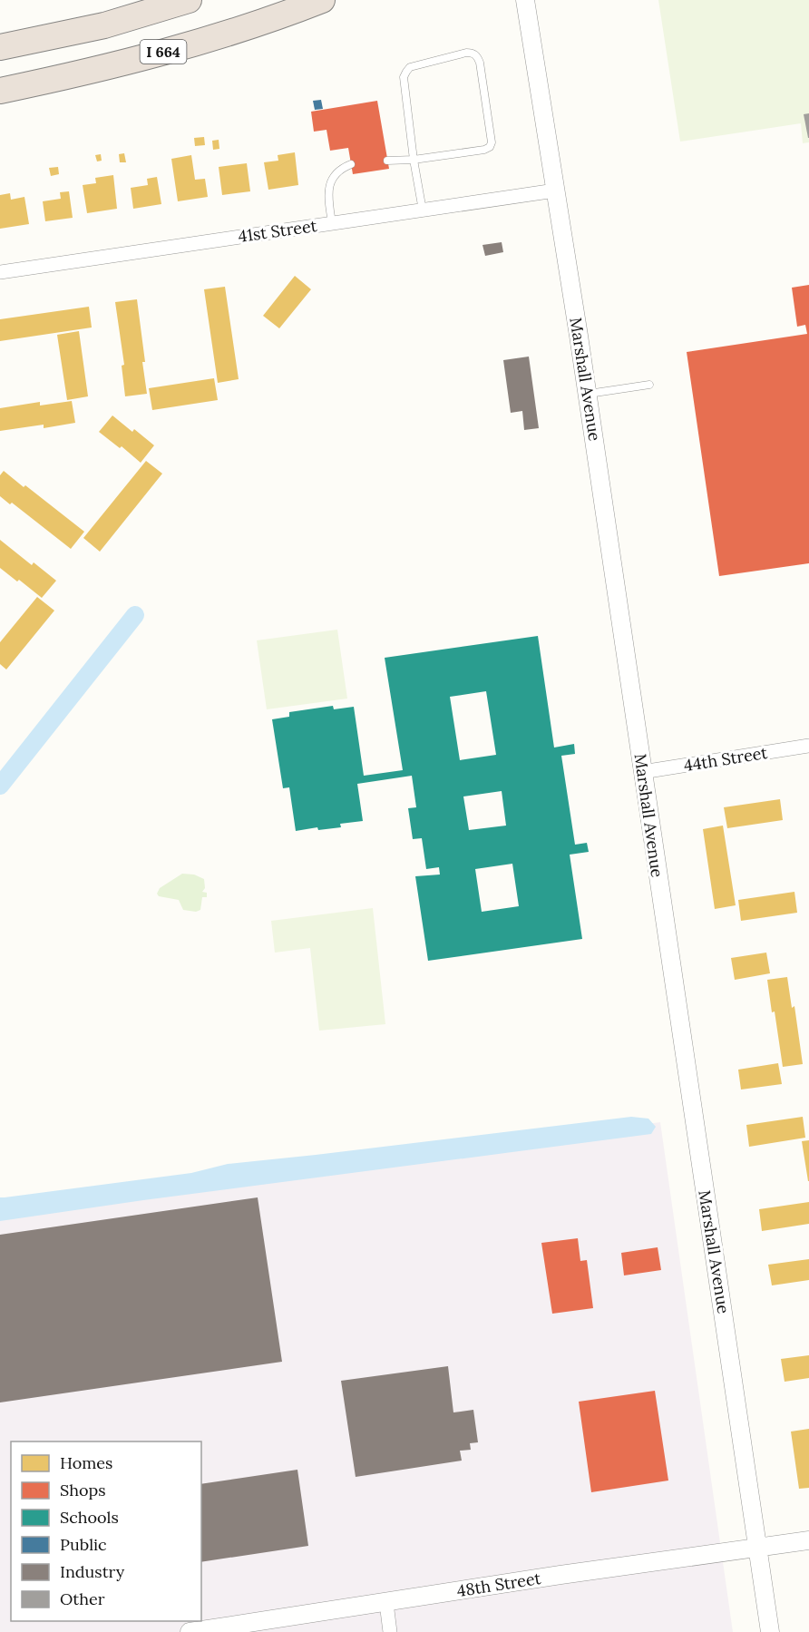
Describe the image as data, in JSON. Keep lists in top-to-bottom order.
{
  "streets": {
    "highway": ["I 664"],
    "street": [
      "41st Street",
      "Marshall Avenue",
      "44th Street",
      "48th Street"
    ]
  },
  "crossings": [
    ["41st Street", "Marshall Avenue"],
    ["Marshall Avenue", "44th Street"],
    ["Marshall Avenue", "48th Street"]
  ],
  "legend": [
    "Homes",
    "Shops",
    "Schools",
    "Public",
    "Industry",
    "Other"
  ]
}
